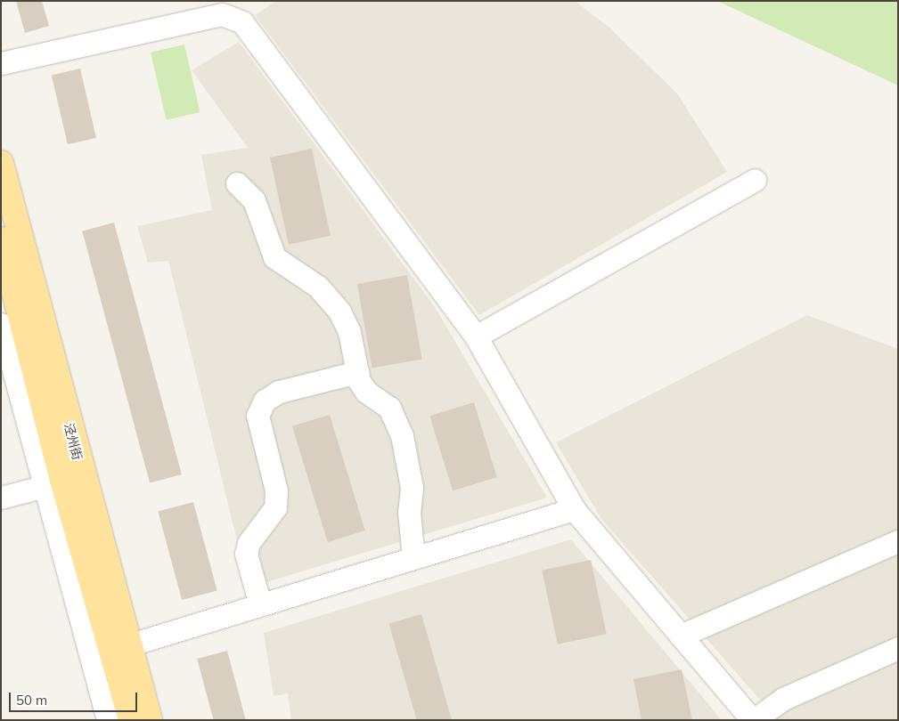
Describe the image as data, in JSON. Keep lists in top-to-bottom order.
{
  "streets": {
    "main road": ["泾州街"]
  },
  "scale_bar": "50 m"
}
